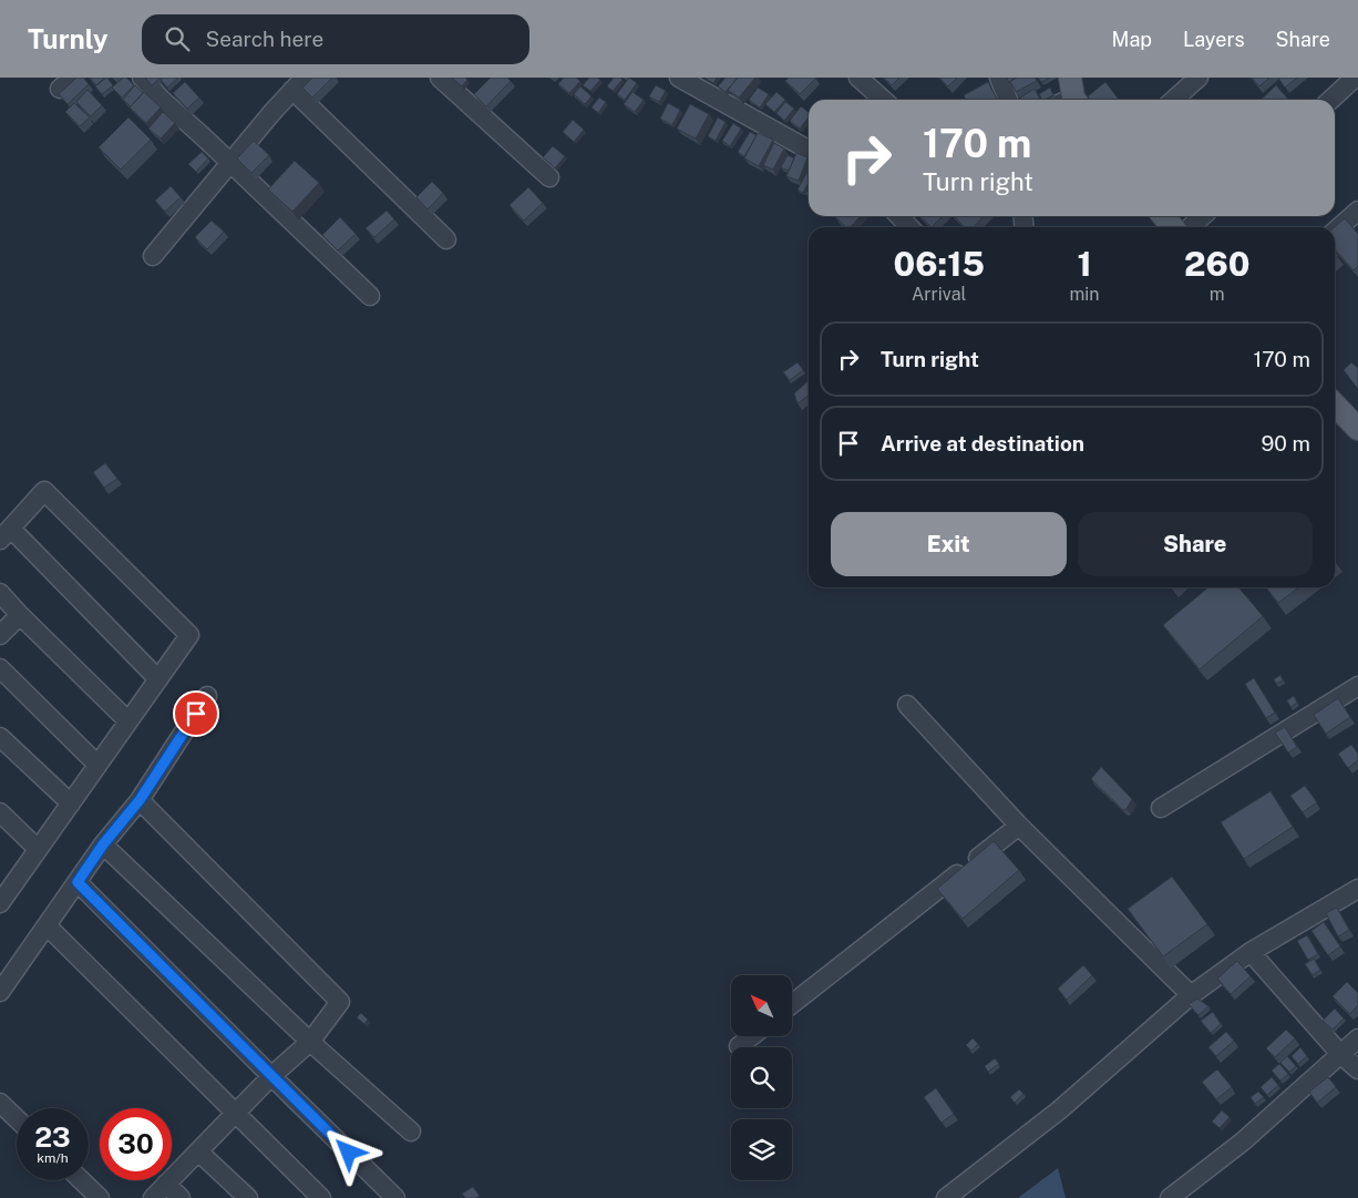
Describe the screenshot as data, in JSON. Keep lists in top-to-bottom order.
{
  "north": "top left",
  "page": {
    "header": "Turnly",
    "search": "Search here",
    "nav": ["Map", "Layers", "Share"],
    "turn": ["170 m", "Turn right"],
    "eta": [
      "06:15",
      "Arrival",
      "1",
      "min",
      "260",
      "m"
    ],
    "list": [
      {
        "name": "Turn right",
        "value": "170 m"
      },
      {
        "name": "Arrive at destination",
        "value": "90 m"
      }
    ],
    "buttons": ["Exit", "Share"],
    "speed": "23 km/h",
    "limit": "30"
  }
}
